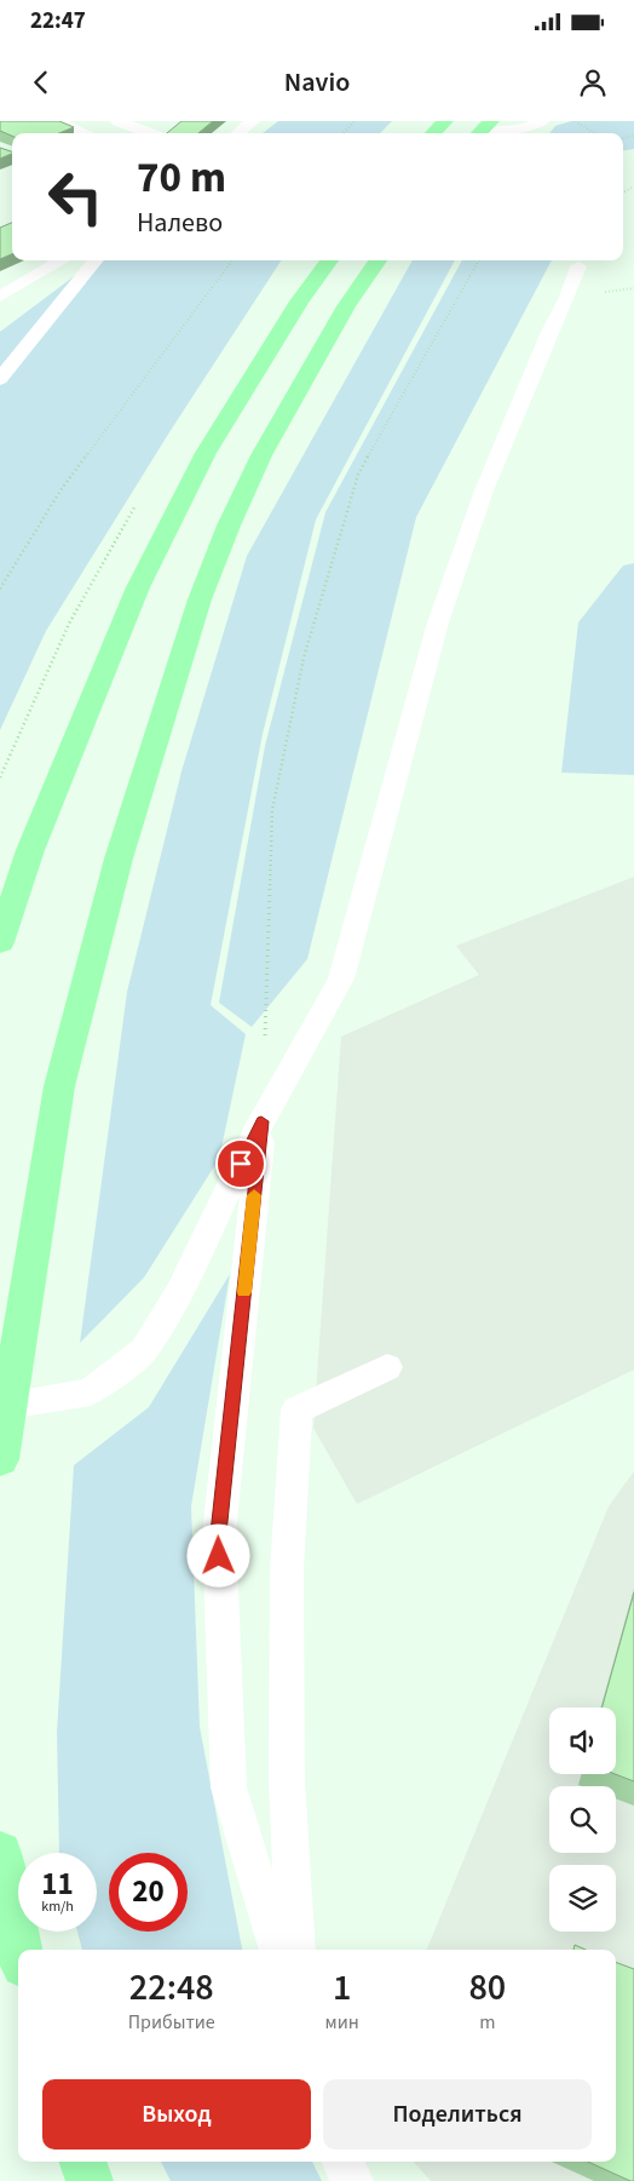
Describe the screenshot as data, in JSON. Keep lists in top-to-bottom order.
{
  "page": {
    "status": "22:47",
    "header": "Navio",
    "turn": ["70 m", "Налево"],
    "speed": "11 km/h",
    "limit": "20",
    "eta": [
      "22:48",
      "Прибытие",
      "1",
      "мин",
      "80",
      "m"
    ],
    "buttons": ["Выход", "Поделиться"]
  }
}
